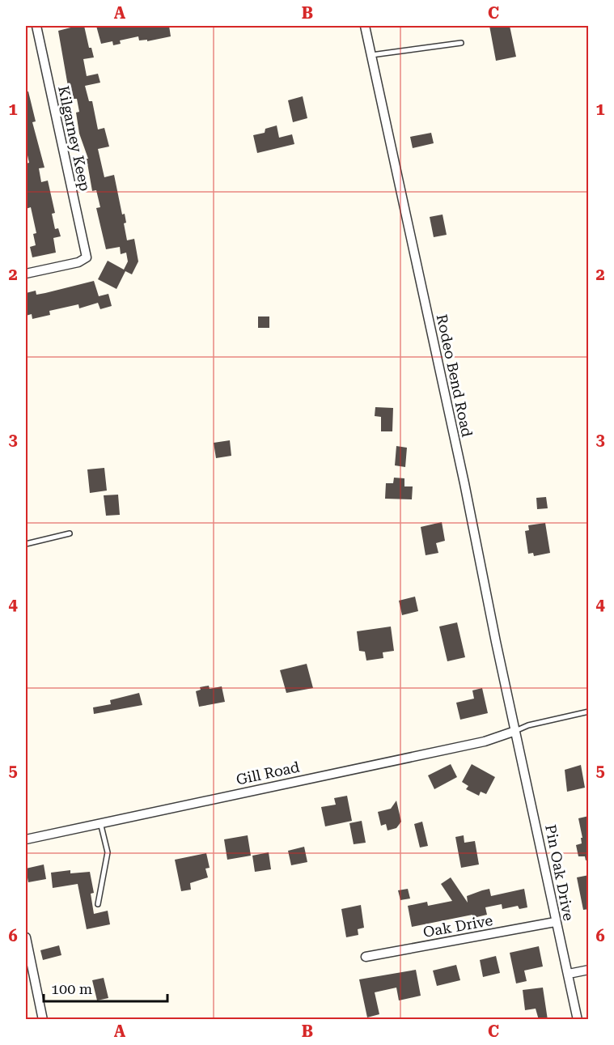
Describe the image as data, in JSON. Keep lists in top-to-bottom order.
{
  "streets": {
    "street": [
      "Kilgarney Keep",
      "Rodeo Bend Road",
      "Gill Road",
      "Pin Oak Drive",
      "Oak Drive"
    ]
  },
  "crossings": [
    ["Rodeo Bend Road", "Gill Road"],
    ["Rodeo Bend Road", "Pin Oak Drive"],
    ["Gill Road", "Pin Oak Drive"],
    ["Pin Oak Drive", "Oak Drive"]
  ],
  "scale_bar": "100 m",
  "grid": {
    "columns": ["A", "B", "C"],
    "rows": [
      "1",
      "2",
      "3",
      "4",
      "5",
      "6"
    ]
  }
}
